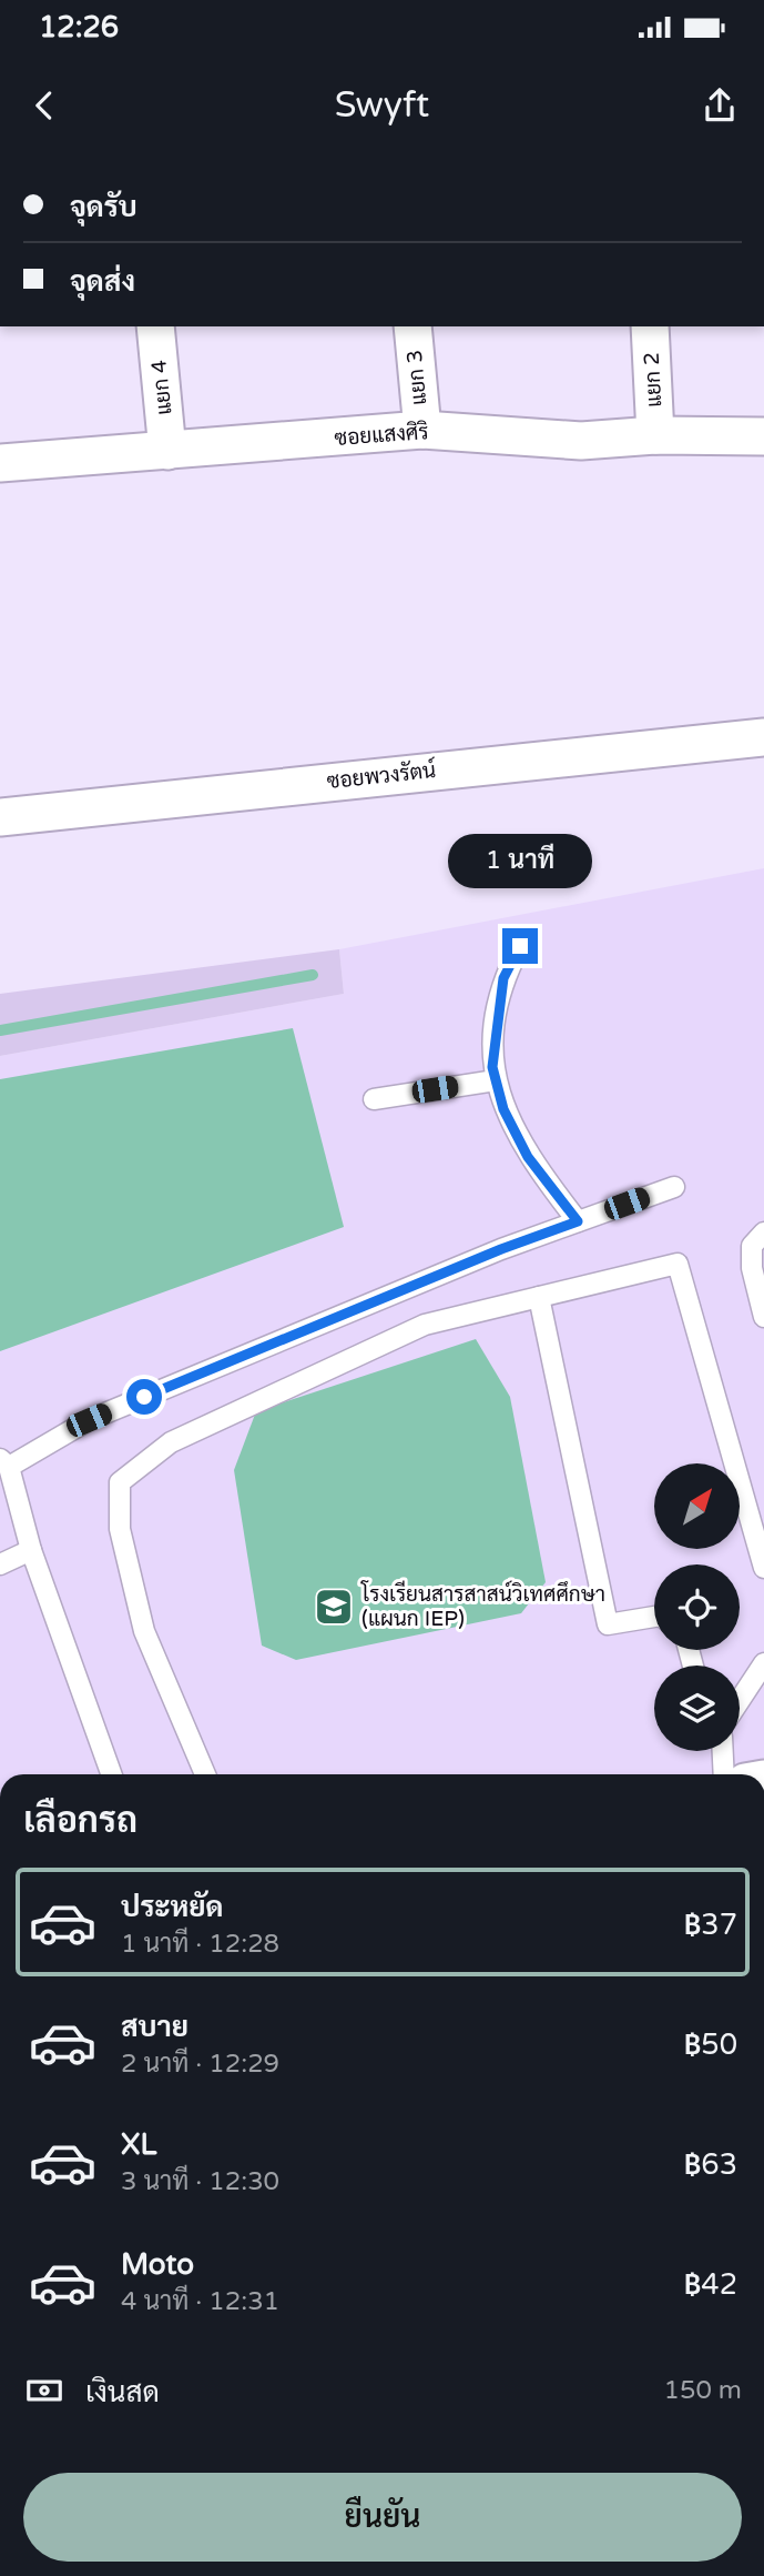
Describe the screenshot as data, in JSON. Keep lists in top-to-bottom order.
{
  "streets": {
    "street": [
      "แยก 3",
      "แยก 2",
      "แยก 4",
      "ซอยแสงศิริ",
      "ซอยพวงรัตน์"
    ]
  },
  "crossings": [
    ["แยก 3", "ซอยแสงศิริ"],
    ["แยก 2", "ซอยแสงศิริ"],
    ["แยก 4", "ซอยแสงศิริ"]
  ],
  "places": {
    "school or university": ["โรงเรียนสารสาสน์วิเทศศึกษา (แผนก IEP)"]
  },
  "north": "top right",
  "page": {
    "status": "12:26",
    "header": "Swyft",
    "banner": ["จุดรับ", "จุดส่ง"],
    "bubble": "1 นาที",
    "heading": "เลือกรถ",
    "list": [
      {
        "name": "ประหยัด",
        "note": "1 นาที · 12:28",
        "value": "฿37"
      },
      {
        "name": "สบาย",
        "note": "2 นาที · 12:29",
        "value": "฿50"
      },
      {
        "name": "XL",
        "note": "3 นาที · 12:30",
        "value": "฿63"
      },
      {
        "name": "Moto",
        "note": "4 นาที · 12:31",
        "value": "฿42"
      }
    ],
    "pay": ["เงินสด", "150 m"],
    "buttons": "ยืนยัน"
  }
}
